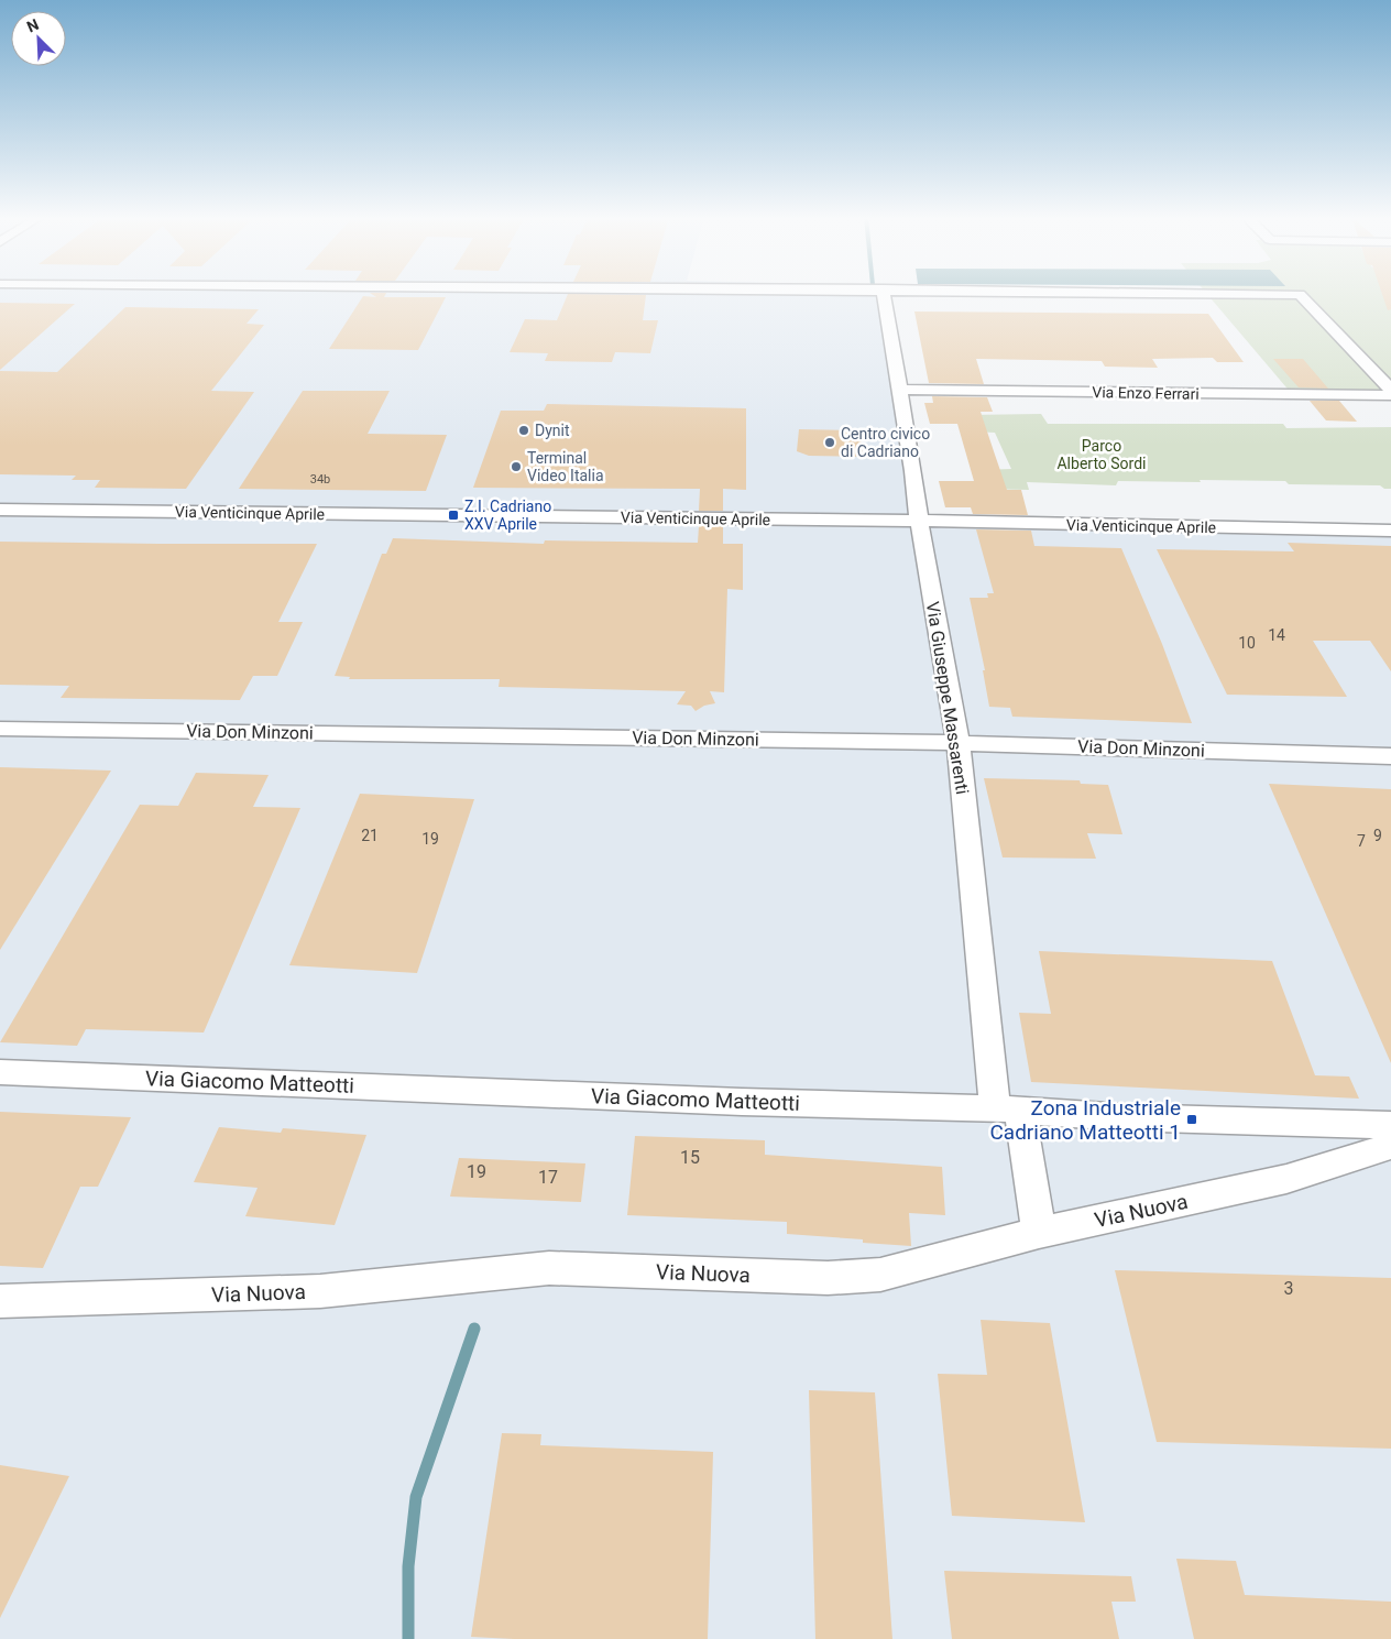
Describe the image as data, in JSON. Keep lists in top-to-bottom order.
{
  "streets": {
    "street": [
      "Via Enzo Ferrari",
      "Via Venticinque Aprile",
      "Via Giuseppe Massarenti",
      "Via Don Minzoni",
      "Via Giacomo Matteotti",
      "Via Nuova"
    ]
  },
  "crossings": [
    ["Via Enzo Ferrari", "Via Giuseppe Massarenti"],
    ["Via Venticinque Aprile", "Via Giuseppe Massarenti"],
    ["Via Giuseppe Massarenti", "Via Don Minzoni"],
    ["Via Giuseppe Massarenti", "Via Giacomo Matteotti"],
    ["Via Giuseppe Massarenti", "Via Nuova"]
  ],
  "parks": ["Parco Alberto Sordi"],
  "places": {
    "other": ["Dynit", "Centro civico di Cadriano", "Terminal Video Italia"],
    "transit": ["Z.I. Cadriano XXV Aprile", "Zona Industriale Cadriano Matteotti 1"]
  },
  "house_numbers": [
    "34b",
    "14",
    "10",
    "21",
    "9",
    "19",
    "7",
    "15",
    "19",
    "17",
    "3"
  ],
  "north": "top left"
}
